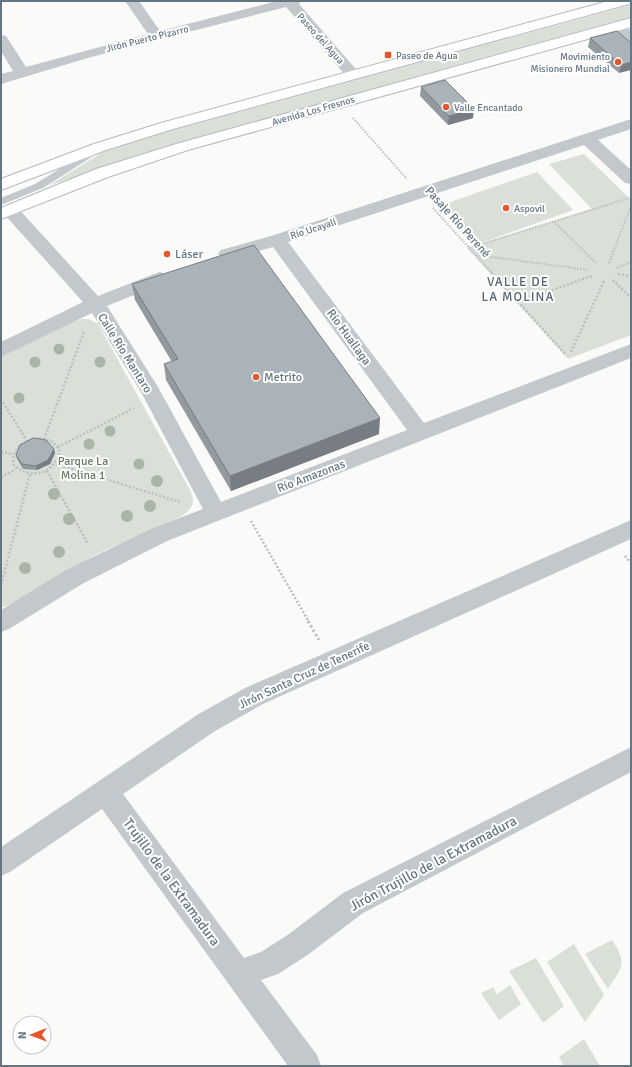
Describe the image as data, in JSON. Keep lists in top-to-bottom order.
{
  "streets": {
    "main road": ["Avenida Los Fresnos"],
    "street": [
      "Jirón Puerto Pizarro",
      "Paseo del Agua",
      "Río Ucayali",
      "Río Huallaga",
      "Calle Río Mantaro",
      "Río Amazonas",
      "Jirón Santa Cruz de Tenerife",
      "Jirón Trujillo de la Extramadura",
      "Trujillo de la Extramadura"
    ],
    "path": ["Pasaje Río Perené"]
  },
  "crossings": [
    ["Jirón Puerto Pizarro", "Paseo del Agua"],
    ["Paseo del Agua", "Avenida Los Fresnos"],
    ["Avenida Los Fresnos", "Pasaje Río Perené"],
    ["Avenida Los Fresnos", "Calle Río Mantaro"],
    ["Pasaje Río Perené", "Río Ucayali"],
    ["Río Ucayali", "Río Huallaga"],
    ["Río Huallaga", "Río Amazonas"],
    ["Calle Río Mantaro", "Río Amazonas"],
    ["Jirón Santa Cruz de Tenerife", "Trujillo de la Extramadura"],
    ["Jirón Trujillo de la Extramadura", "Trujillo de la Extramadura"]
  ],
  "districts": ["VALLE DE LA MOLINA"],
  "parks": ["Parque La Molina 1"],
  "places": {
    "transit": ["Paseo de Agua"],
    "other": [
      "Movimiento Misionero Mundial",
      "Valle Encantado",
      "Aspovil",
      "Láser",
      "Metrito"
    ]
  },
  "north": "left"
}
